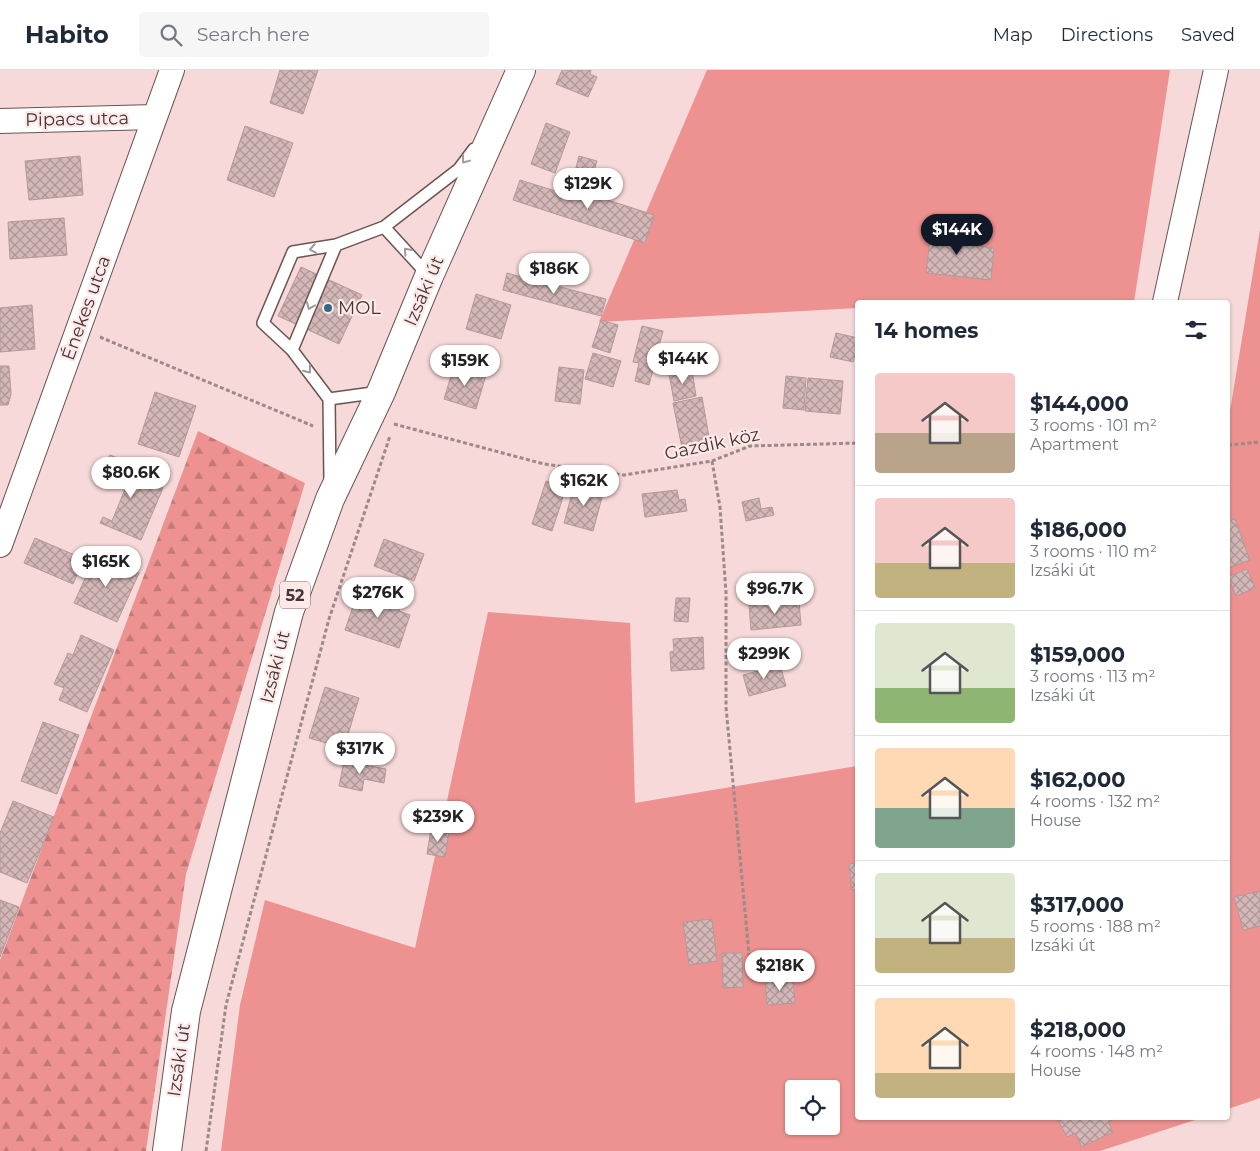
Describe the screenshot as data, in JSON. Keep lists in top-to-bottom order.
{
  "streets": {
    "main road": ["Izsáki út", "52"],
    "street": ["Pipacs utca", "Énekes utca"],
    "path": ["Gazdik köz"]
  },
  "crossings": [
    ["Pipacs utca", "Énekes utca"],
    ["Izsáki út", "Gazdik köz"]
  ],
  "places": ["MOL"],
  "page": {
    "header": "Habito",
    "search": "Search here",
    "nav": ["Map", "Directions", "Saved"],
    "price": [
      "$129K",
      "$144K",
      "$186K",
      "$144K",
      "$159K",
      "$80.6K",
      "$162K",
      "$165K",
      "$96.7K",
      "$276K",
      "$299K",
      "$317K",
      "$239K",
      "$218K"
    ],
    "heading": "14 homes",
    "list": [
      {
        "name": "$144,000",
        "note": "3 rooms · 101 m² · Apartment"
      },
      {
        "name": "$186,000",
        "note": "3 rooms · 110 m² · Izsáki út"
      },
      {
        "name": "$159,000",
        "note": "3 rooms · 113 m² · Izsáki út"
      },
      {
        "name": "$162,000",
        "note": "4 rooms · 132 m² · House"
      },
      {
        "name": "$317,000",
        "note": "5 rooms · 188 m² · Izsáki út"
      },
      {
        "name": "$218,000",
        "note": "4 rooms · 148 m² · House"
      }
    ]
  }
}
